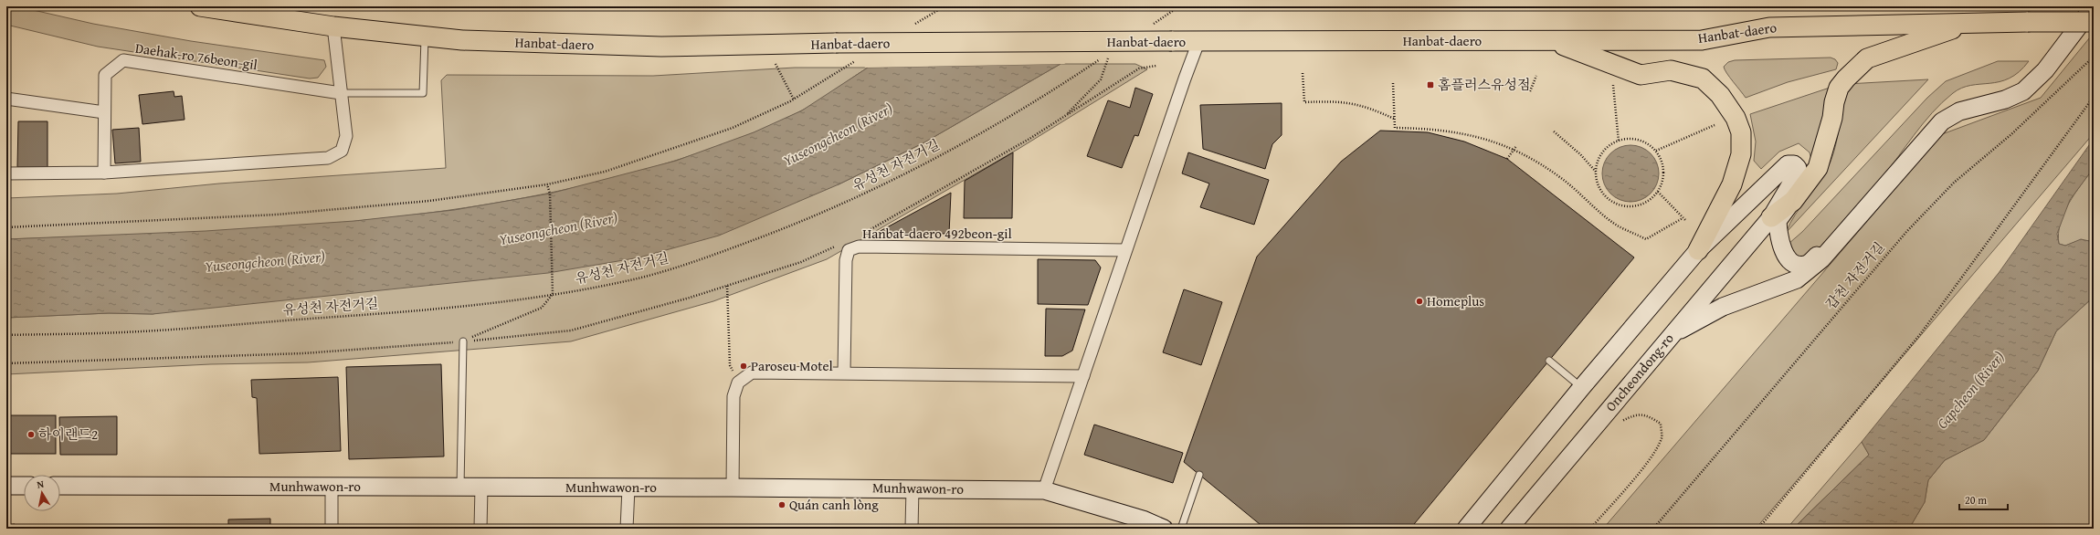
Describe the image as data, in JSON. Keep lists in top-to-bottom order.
{
  "streets": {
    "main road": ["Hanbat-daero", "Oncheondong-ro", "Munhwawon-ro"],
    "street": ["Daehak-ro 76beon-gil", "Hanbat-daero 492beon-gil"],
    "path": ["유성천 자전거길", "갑천 자전거길"]
  },
  "water": ["Yuseongcheon (River)", "Gapcheon (River)"],
  "places": {
    "transit": ["홈플러스유성점"],
    "other": [
      "Homeplus",
      "Paroseu Motel",
      "하이랜드2",
      "Quán canh lòng"
    ]
  },
  "scale_bar": "20 m",
  "north": "top"
}
